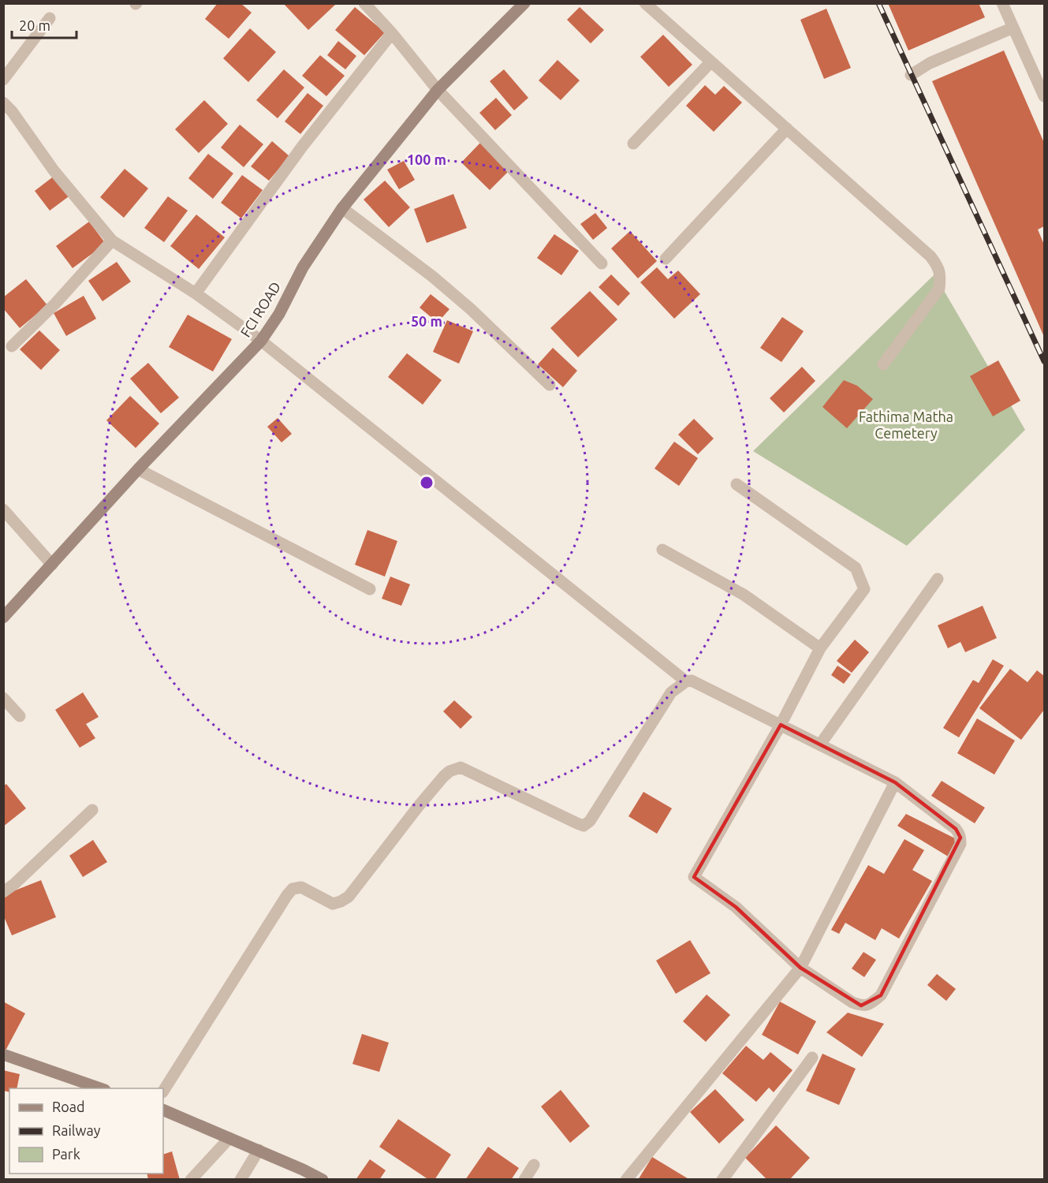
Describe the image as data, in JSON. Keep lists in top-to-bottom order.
{
  "streets": {
    "street": ["FCI ROAD"]
  },
  "parks": ["Fathima Matha Cemetery"],
  "legend": ["Road", "Railway", "Park"],
  "scale_bar": "20 m",
  "rings": ["100 m", "50 m"]
}
